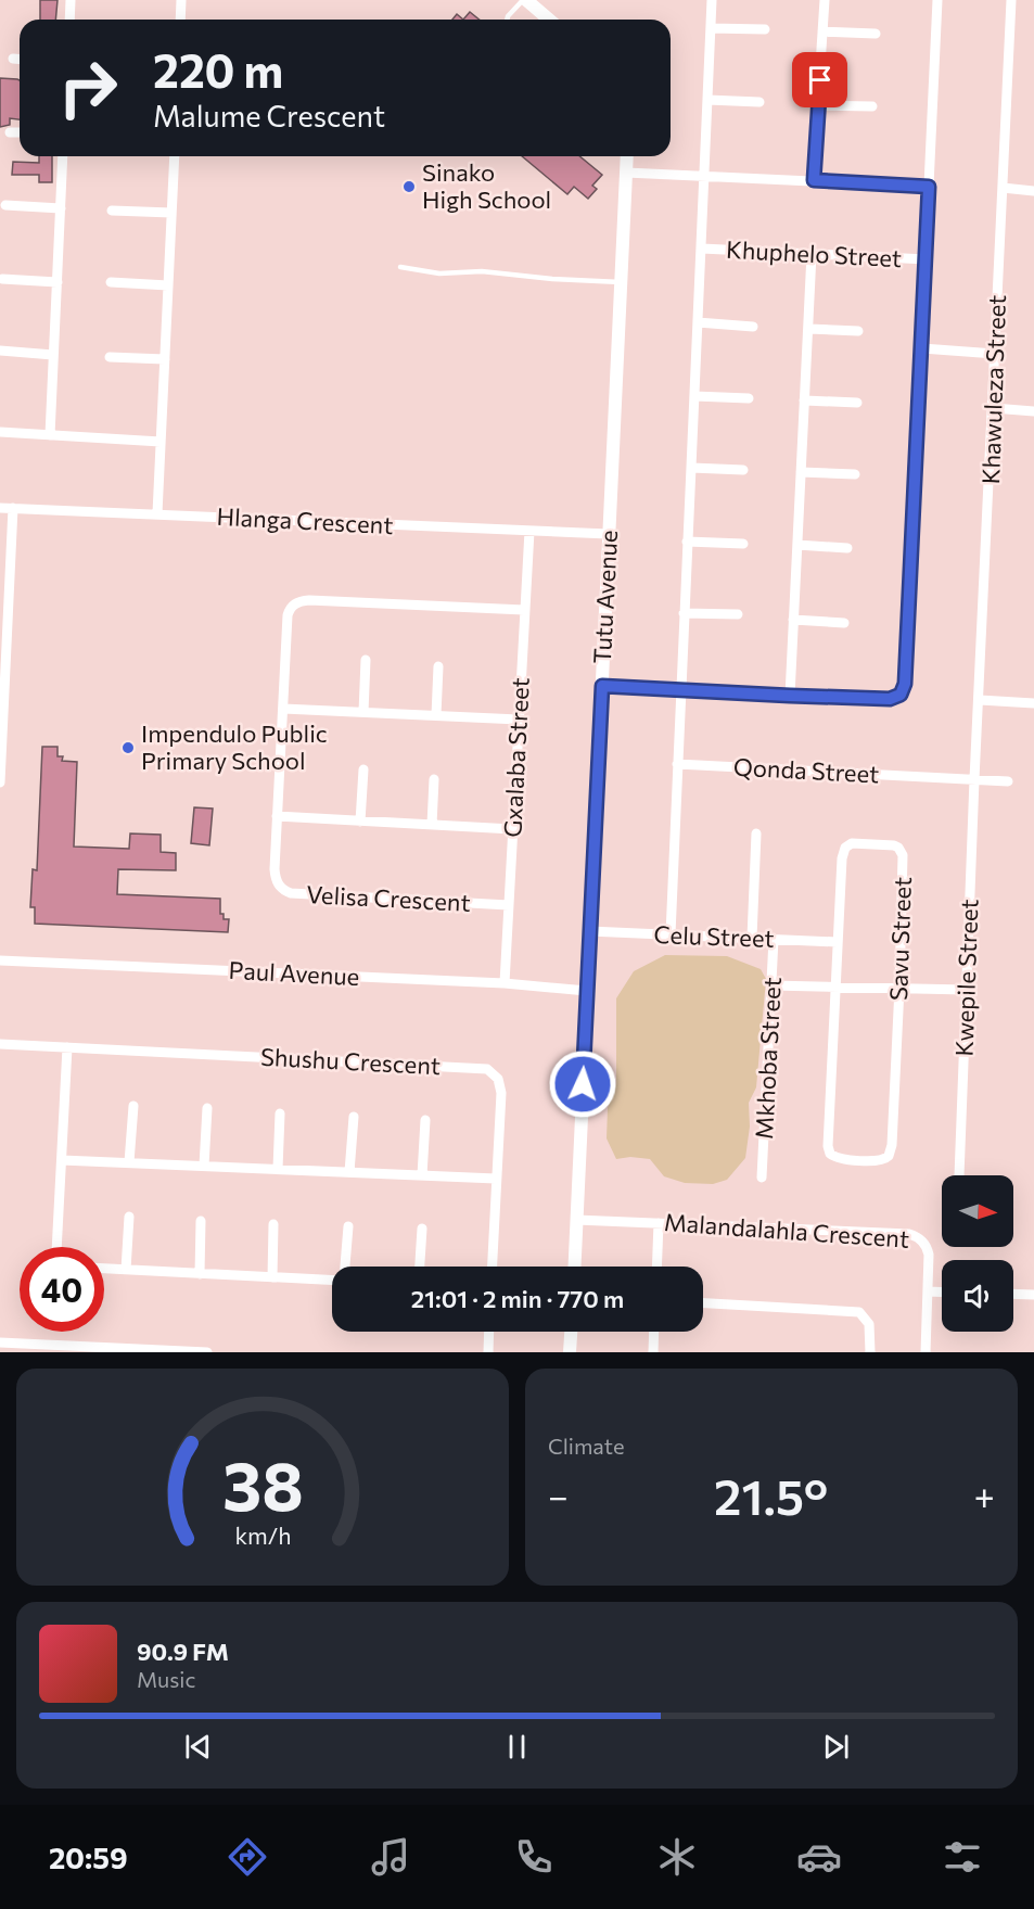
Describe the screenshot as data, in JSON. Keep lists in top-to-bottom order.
{
  "streets": {
    "street": [
      "Khuphelo Street",
      "Khawuleza Street",
      "Hlanga Crescent",
      "Tutu Avenue",
      "Gxalaba Street",
      "Qonda Street",
      "Velisa Crescent",
      "Celu Street",
      "Savu Street",
      "Paul Avenue",
      "Kwepile Street",
      "Mkhoba Street",
      "Shushu Crescent",
      "Malandalahla Crescent"
    ]
  },
  "crossings": [
    ["Khawuleza Street", "Qonda Street"],
    ["Khawuleza Street", "Kwepile Street"],
    ["Hlanga Crescent", "Tutu Avenue"],
    ["Hlanga Crescent", "Gxalaba Street"],
    ["Tutu Avenue", "Celu Street"],
    ["Tutu Avenue", "Paul Avenue"],
    ["Tutu Avenue", "Malandalahla Crescent"],
    ["Gxalaba Street", "Velisa Crescent"],
    ["Gxalaba Street", "Paul Avenue"],
    ["Qonda Street", "Kwepile Street"],
    ["Celu Street", "Savu Street"],
    ["Celu Street", "Mkhoba Street"]
  ],
  "places": ["Sinako High School", "Impendulo Public Primary School"],
  "north": "right",
  "page": {
    "turn": ["220 m", "Malume Crescent"],
    "limit": "40",
    "trip": "21:01 · 2 min · 770 m",
    "tile": "Climate",
    "heat": ["−", "21.5°", "+"],
    "song": ["90.9 FM", "Music"],
    "tabs": "20:59",
    "gauge": ["38", "km/h"]
  }
}
